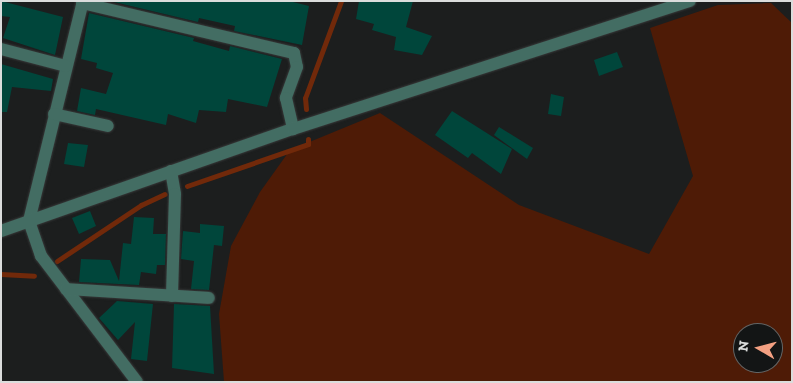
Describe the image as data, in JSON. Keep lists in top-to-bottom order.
{
  "north": "left"
}
